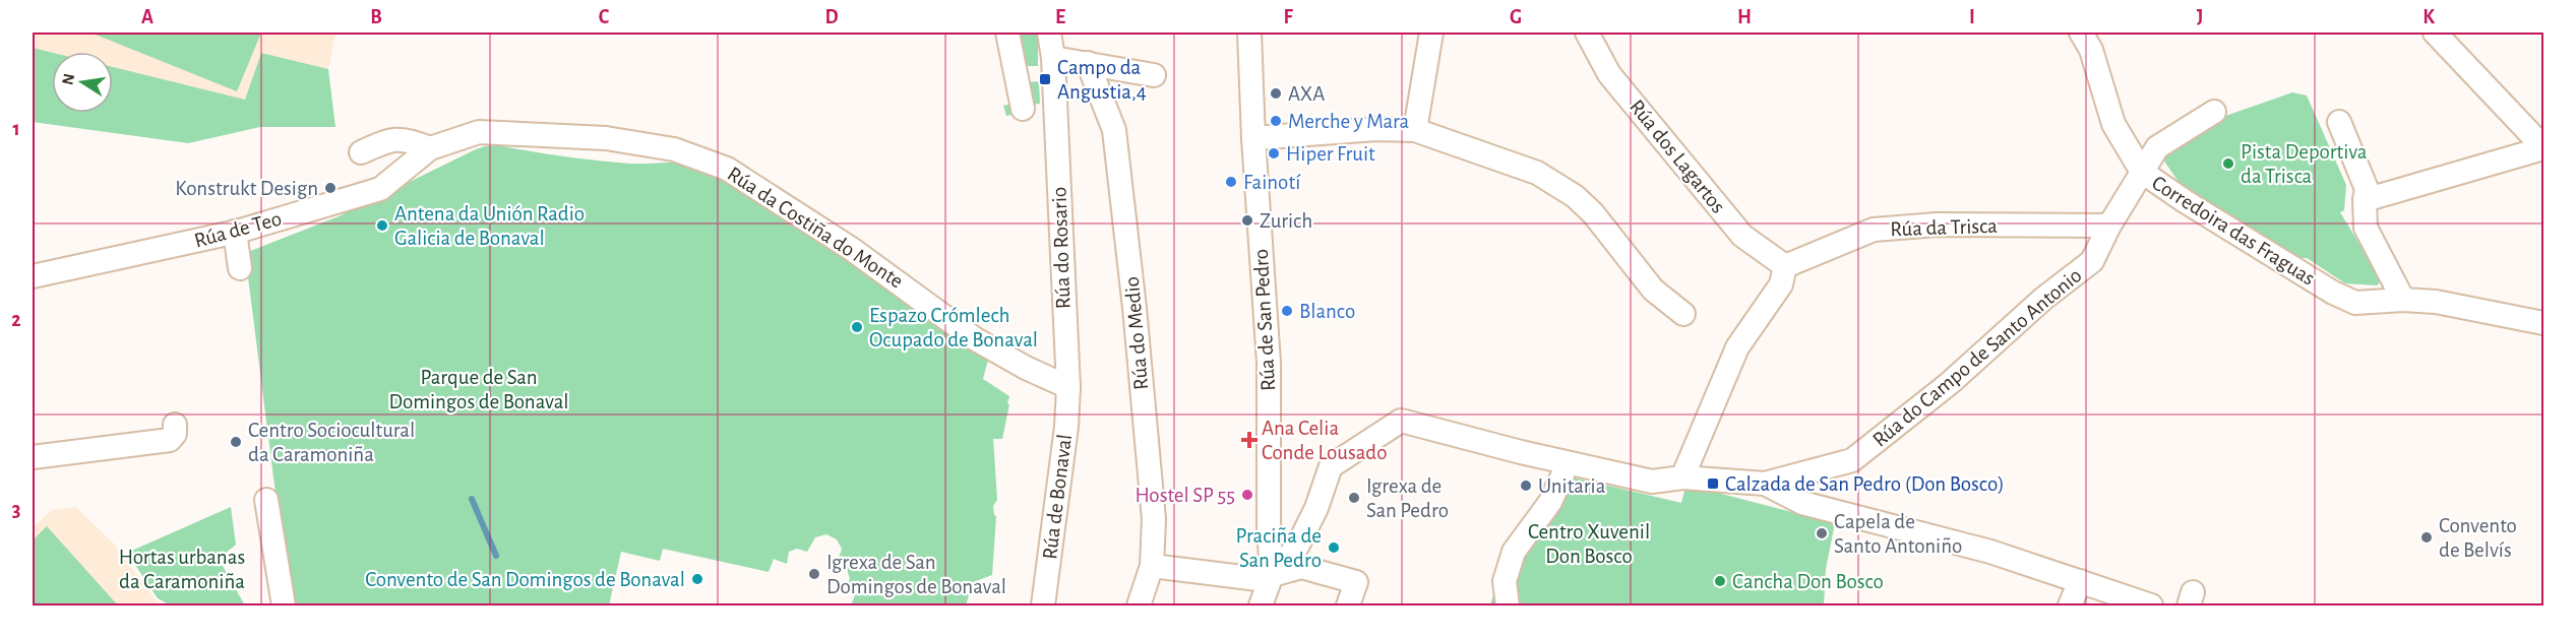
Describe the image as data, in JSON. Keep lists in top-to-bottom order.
{
  "streets": {
    "street": [
      "Rúa dos Lagartos",
      "Rúa da Costiña do Monte",
      "Rúa da Trisca",
      "Rúa de Teo",
      "Corredoira das Fraguas",
      "Rúa do Rosario",
      "Rúa de San Pedro",
      "Rúa do Medio",
      "Rúa do Campo de Santo Antonio",
      "Rúa de Bonaval"
    ]
  },
  "crossings": [
    ["Rúa dos Lagartos", "Rúa da Trisca"],
    ["Rúa da Costiña do Monte", "Rúa de Teo"],
    ["Rúa da Costiña do Monte", "Rúa do Rosario"],
    ["Rúa da Costiña do Monte", "Rúa de Bonaval"],
    ["Rúa da Trisca", "Rúa do Campo de Santo Antonio"],
    ["Corredoira das Fraguas", "Rúa do Campo de Santo Antonio"],
    ["Rúa do Rosario", "Rúa de Bonaval"]
  ],
  "parks": ["Parque de San Domingos de Bonaval", "Centro Xuvenil Don Bosco", "Hortas urbanas da Caramoniña"],
  "places": {
    "transit": ["Campo da Angustia,4", "Calzada de San Pedro (Don Bosco)"],
    "other": [
      "AXA",
      "Merche y Mara",
      "Hiper Fruit",
      "Pista Deportiva da Trisca",
      "Fainotí",
      "Konstrukt Design",
      "Zurich",
      "Antena da Unión Radio Galicia de Bonaval",
      "Blanco",
      "Espazo Crómlech Ocupado de Bonaval",
      "Centro Sociocultural da Caramoniña",
      "Unitaria",
      "Hostel SP 55",
      "Igrexa de San Pedro",
      "Capela de Santo Antoniño",
      "Convento de Belvís",
      "Praciña de San Pedro",
      "Igrexa de San Domingos de Bonaval",
      "Convento de San Domingos de Bonaval",
      "Cancha Don Bosco"
    ],
    "health": ["Ana Celia Conde Lousado"]
  },
  "north": "left",
  "grid": {
    "columns": [
      "A",
      "B",
      "C",
      "D",
      "E",
      "F",
      "G",
      "H",
      "I",
      "J",
      "K"
    ],
    "rows": ["1", "2", "3"]
  }
}
